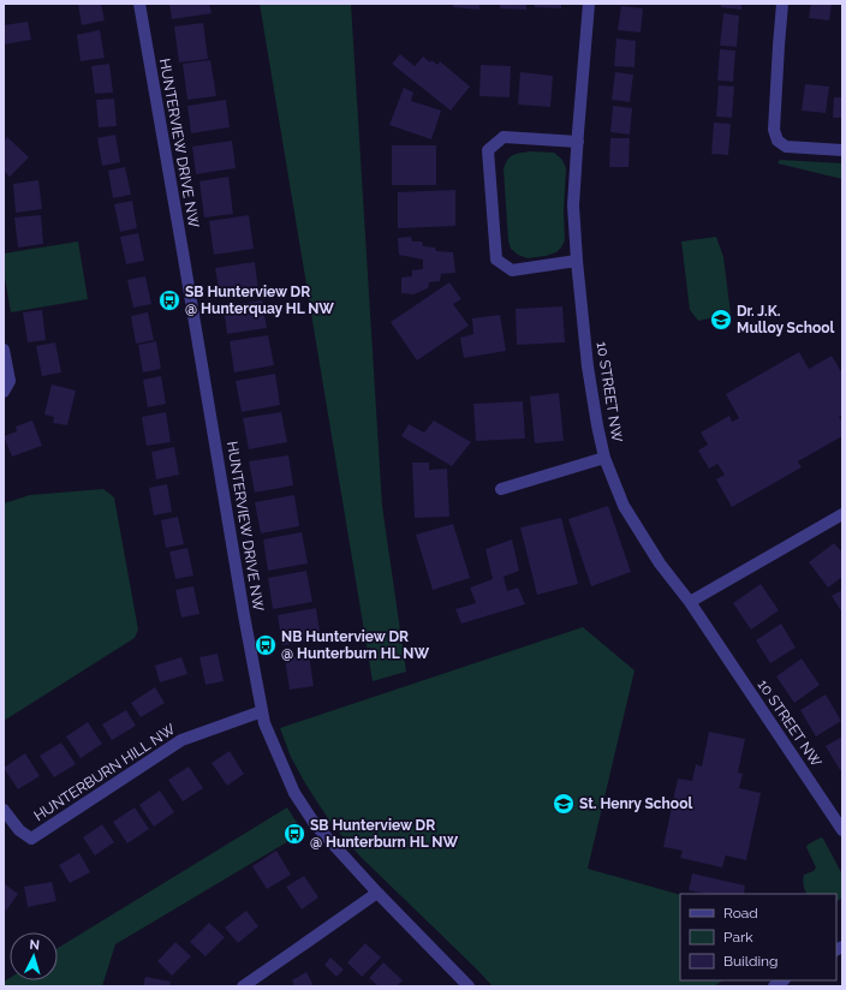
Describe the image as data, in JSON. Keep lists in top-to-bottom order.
{
  "streets": {
    "street": ["HUNTERVIEW DRIVE NW", "10 STREET NW", "HUNTERBURN HILL NW"]
  },
  "crossings": [
    ["HUNTERVIEW DRIVE NW", "HUNTERBURN HILL NW"]
  ],
  "places": {
    "bus stop": ["SB Hunterview DR @ Hunterquay HL NW", "NB Hunterview DR @ Hunterburn HL NW", "SB Hunterview DR @ Hunterburn HL NW"],
    "school or university": ["Dr. J.K. Mulloy School", "St. Henry School"]
  },
  "legend": ["Road", "Park", "Building"],
  "north": "top"
}
